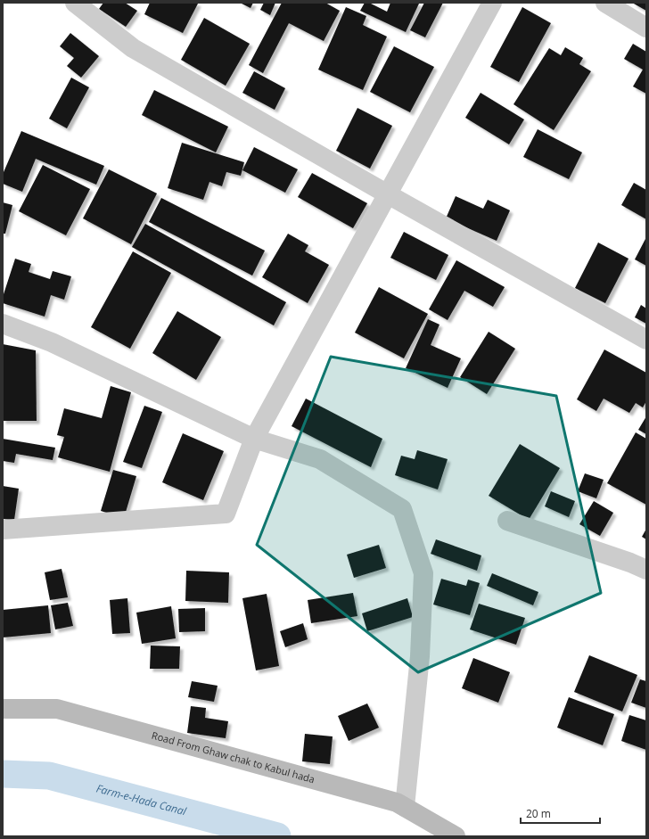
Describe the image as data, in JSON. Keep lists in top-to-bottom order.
{
  "streets": {
    "street": ["Road From Ghaw chak to Kabul hada"]
  },
  "water": ["Farm-e-Hada Canal"],
  "scale_bar": "20 m"
}
